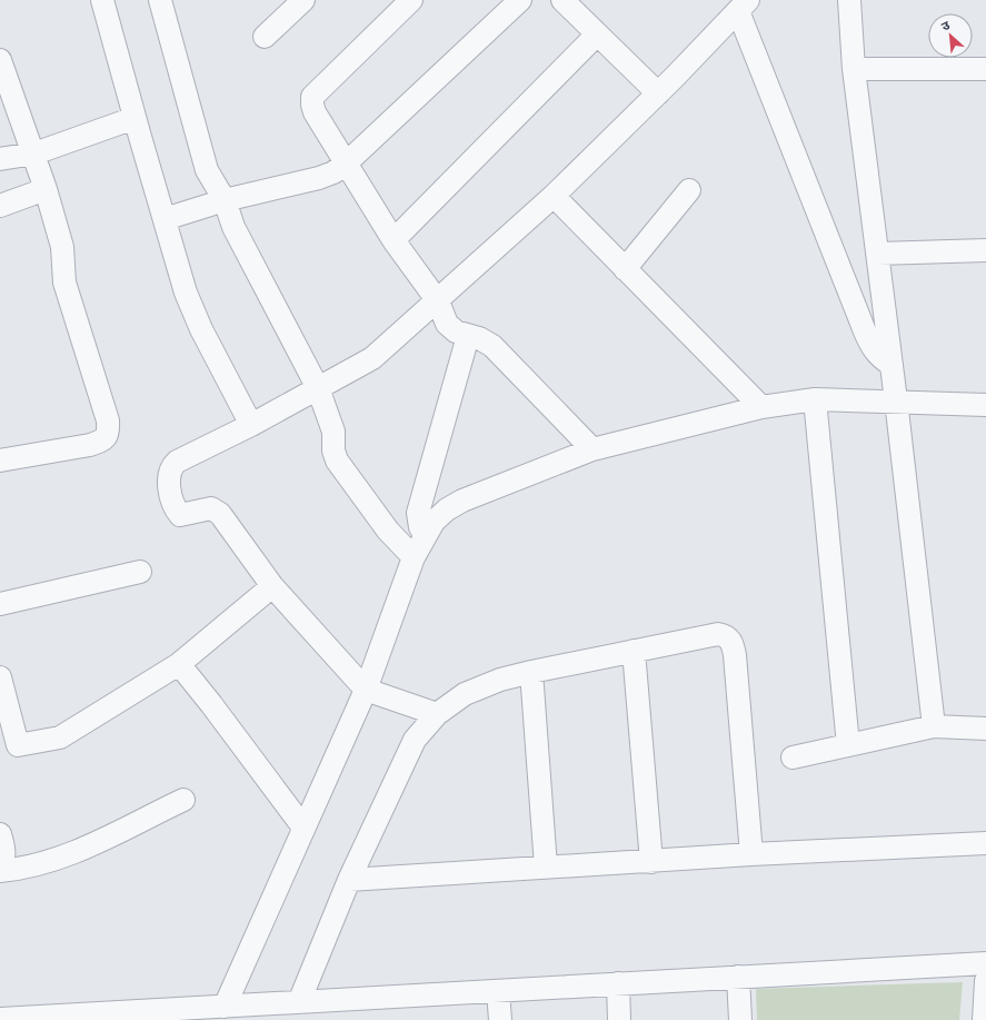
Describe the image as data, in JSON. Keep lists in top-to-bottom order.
{
  "north": "top left"
}
